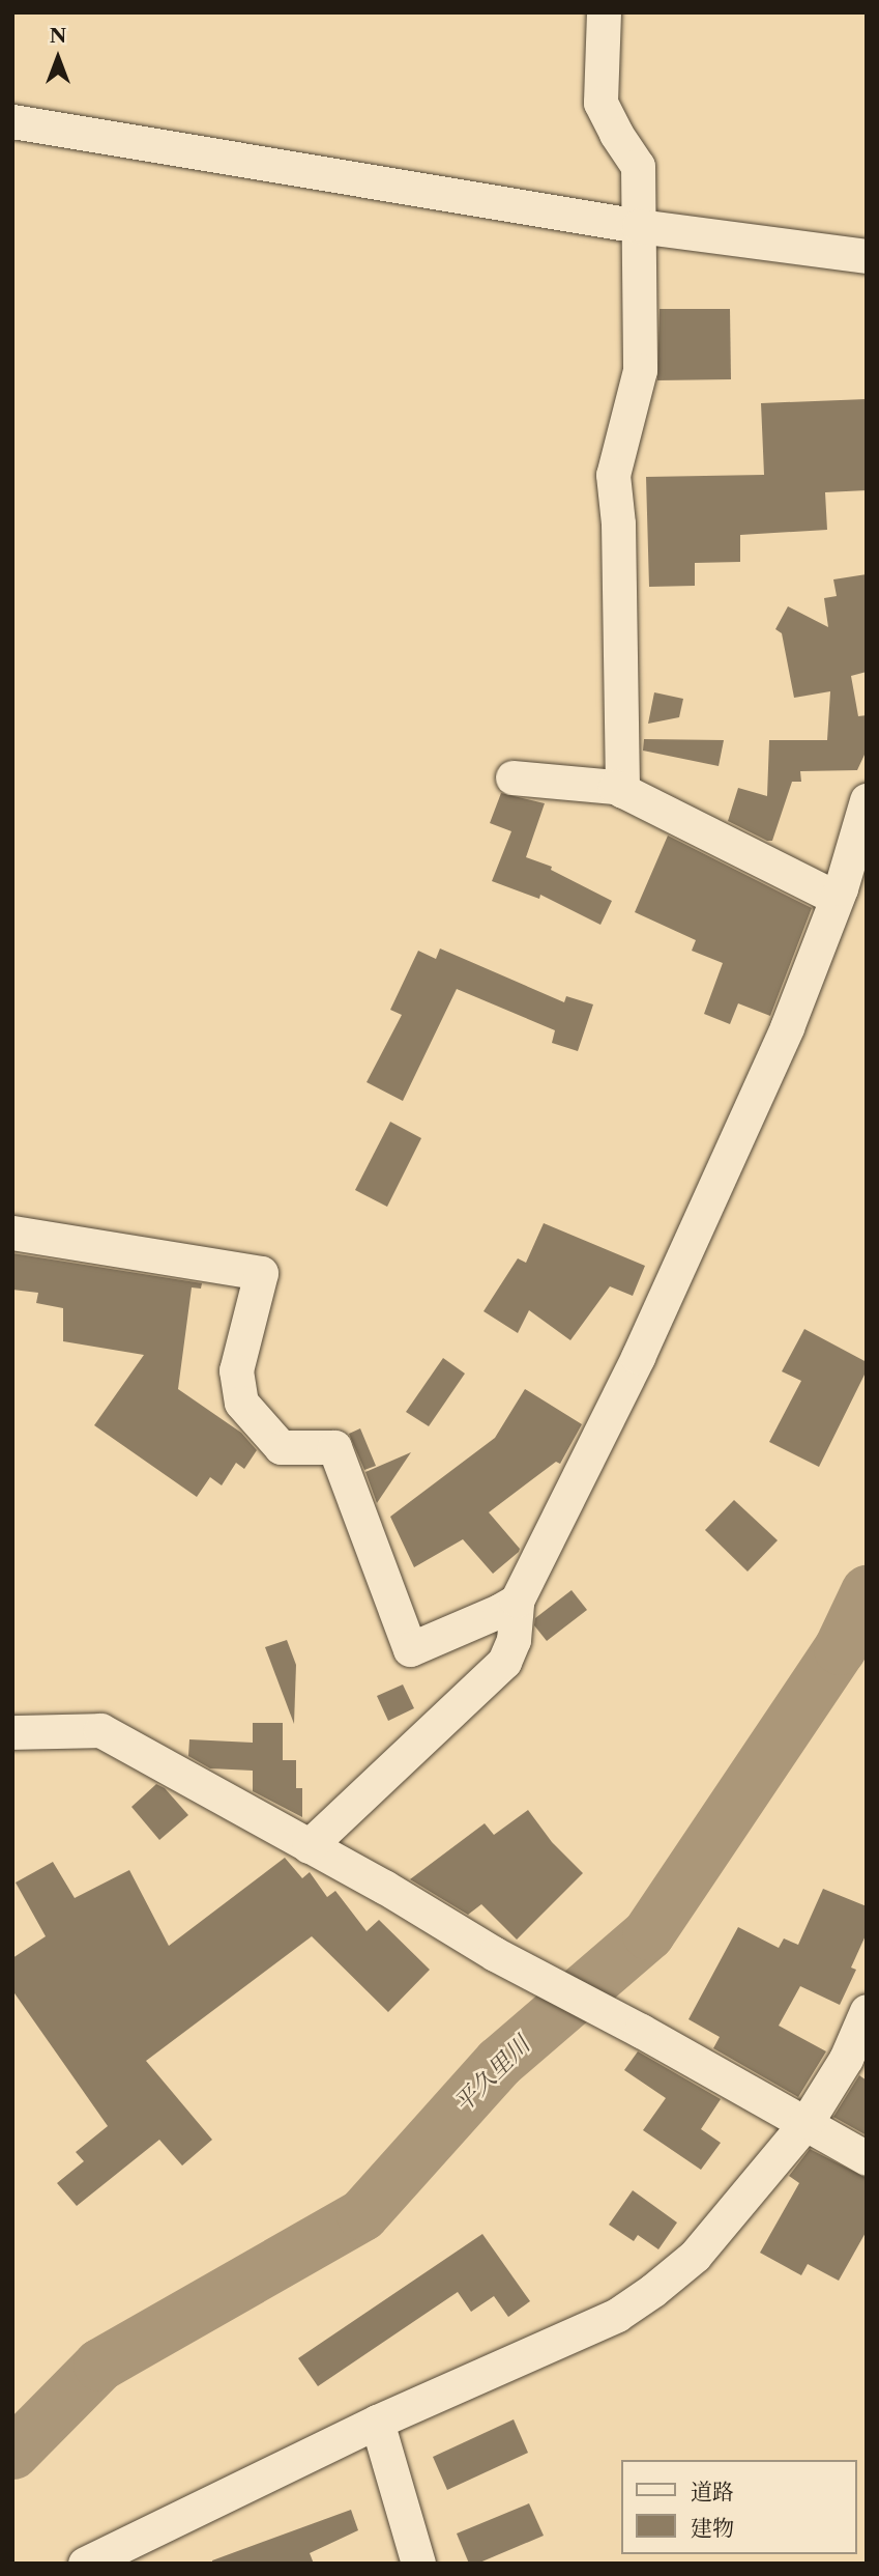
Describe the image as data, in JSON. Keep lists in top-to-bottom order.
{
  "water": ["平久里川"],
  "legend": ["道路", "建物"],
  "north": "top"
}
